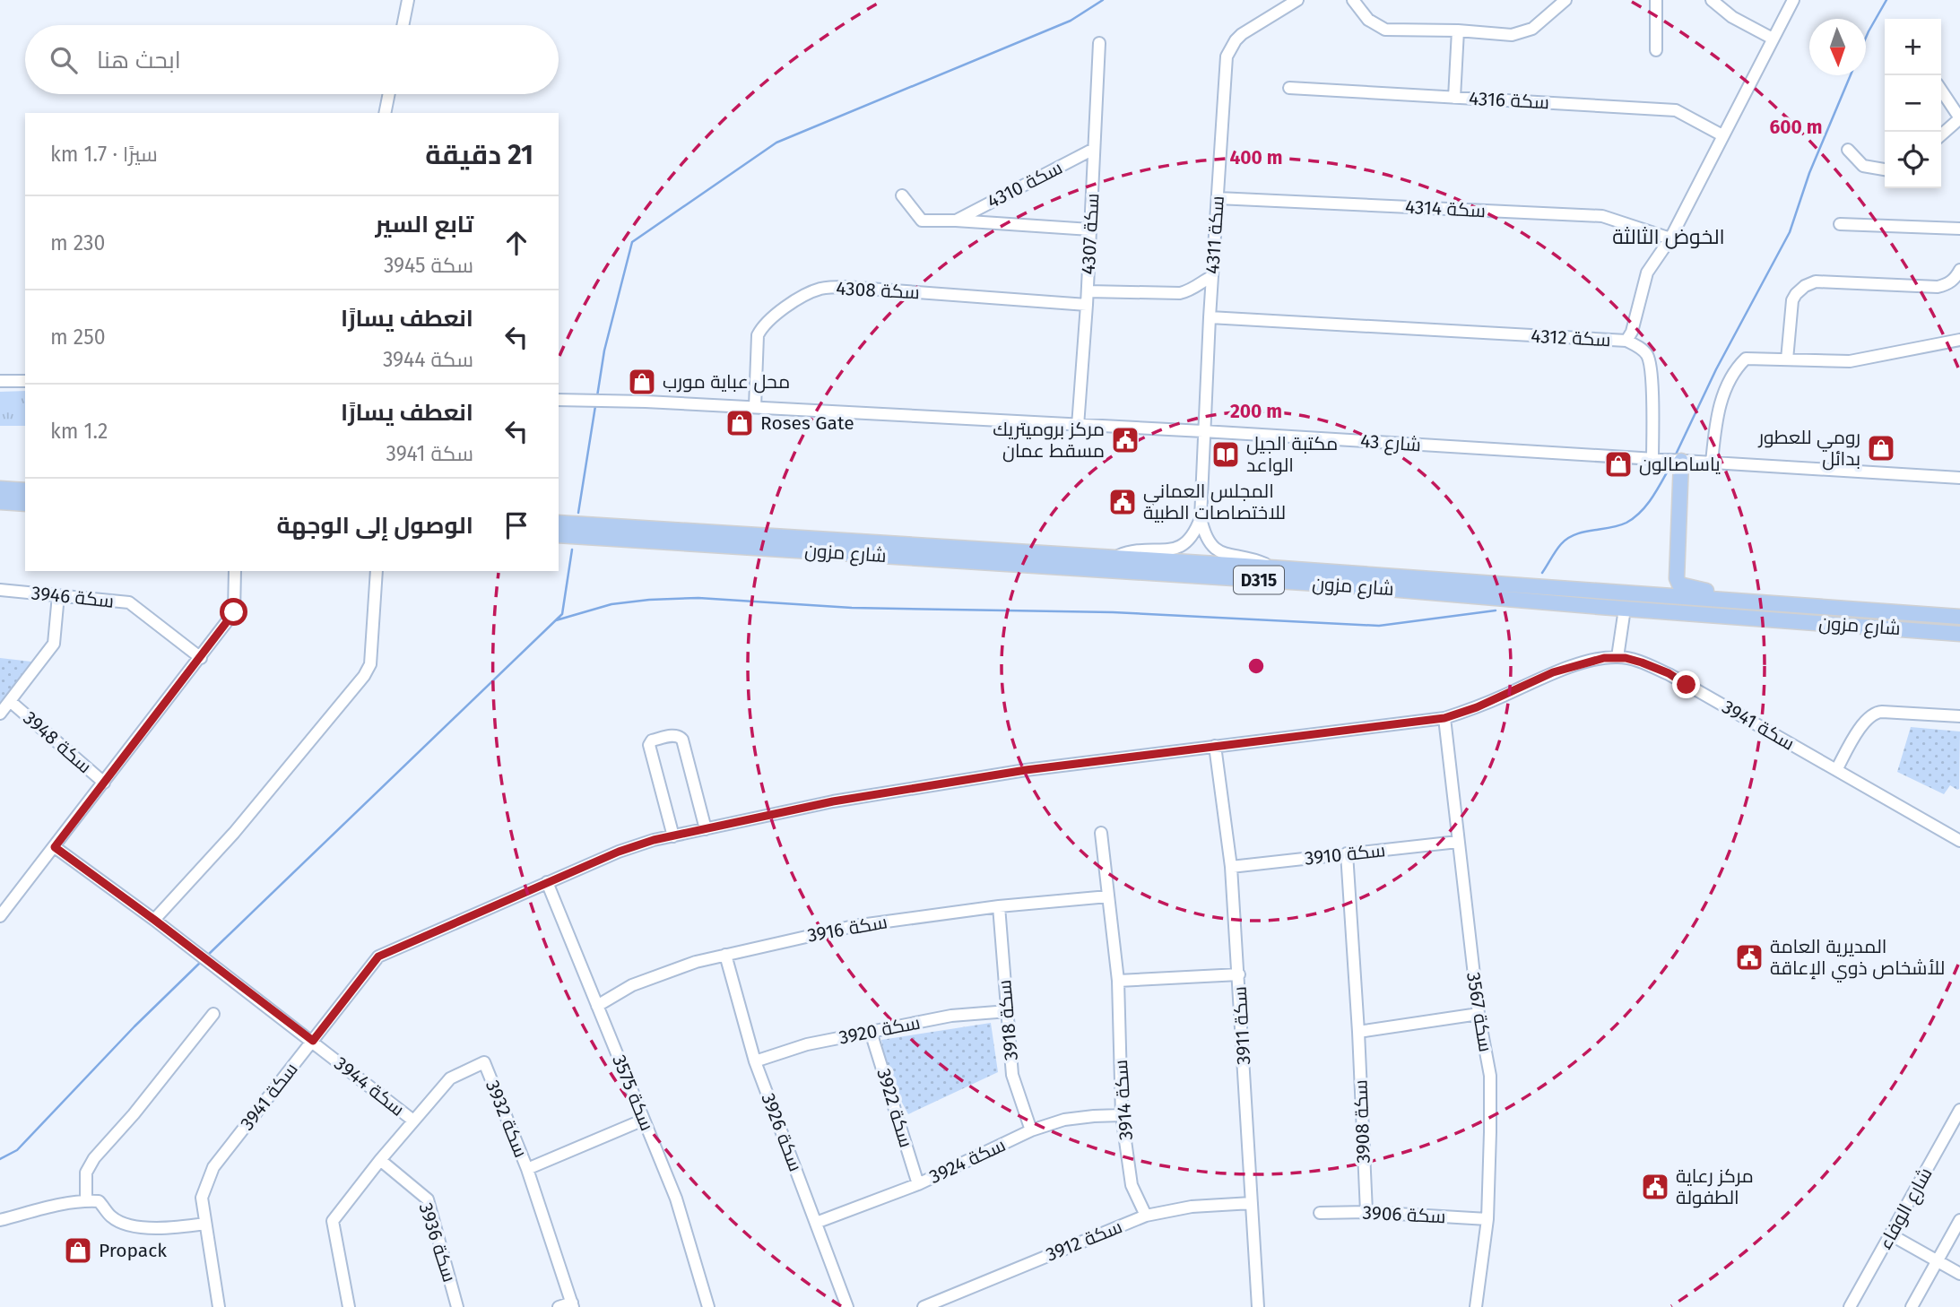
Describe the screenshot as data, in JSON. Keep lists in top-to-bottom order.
{
  "streets": {
    "main road": ["شارع مزون", "D315"],
    "street": [
      "سكة 4316",
      "سكة 4310",
      "سكة 4314",
      "سكة 4307",
      "سكة 4311",
      "سكة 4308",
      "سكة 4312",
      "شارع 43",
      "سكة 3946",
      "سكة 3941",
      "سكة 3948",
      "سكة 3910",
      "سكة 3916",
      "سكة 3567",
      "سكة 3918",
      "سكة 3911",
      "سكة 3920",
      "سكة 3944",
      "سكة 3575",
      "سكة 3914",
      "سكة 3922",
      "سكة 3932",
      "سكة 3908",
      "سكة 3926",
      "سكة 3924",
      "شارع الوفاء",
      "سكة 3906",
      "سكة 3912",
      "سكة 3936"
    ]
  },
  "crossings": [
    ["سكة 4316", "سكة 4312"],
    ["سكة 4310", "سكة 4307"],
    ["سكة 4314", "سكة 4311"],
    ["سكة 4314", "سكة 4312"],
    ["سكة 4307", "سكة 4308"],
    ["سكة 4307", "شارع 43"],
    ["سكة 4311", "سكة 4312"],
    ["سكة 4311", "شارع 43"],
    ["سكة 4308", "شارع 43"],
    ["سكة 3946", "سكة 3948"],
    ["سكة 3941", "سكة 3567"],
    ["سكة 3941", "سكة 3911"],
    ["سكة 3941", "سكة 3944"],
    ["سكة 3941", "سكة 3575"],
    ["سكة 3910", "سكة 3567"],
    ["سكة 3910", "سكة 3911"],
    ["سكة 3910", "سكة 3908"],
    ["سكة 3916", "سكة 3918"],
    ["سكة 3916", "سكة 3575"],
    ["سكة 3916", "سكة 3914"],
    ["سكة 3916", "سكة 3926"],
    ["سكة 3567", "سكة 3906"],
    ["سكة 3918", "سكة 3920"],
    ["سكة 3918", "سكة 3924"],
    ["سكة 3911", "سكة 3912"],
    ["سكة 3920", "سكة 3922"],
    ["سكة 3920", "سكة 3926"],
    ["سكة 3944", "سكة 3932"],
    ["سكة 3575", "سكة 3932"],
    ["سكة 3914", "سكة 3924"],
    ["سكة 3914", "سكة 3912"],
    ["سكة 3922", "سكة 3924"],
    ["سكة 3932", "سكة 3936"],
    ["سكة 3908", "سكة 3906"],
    ["سكة 3926", "سكة 3924"]
  ],
  "districts": ["الخوض الثالثة"],
  "places": {
    "shop": [
      "محل عباية مورب",
      "Roses Gate",
      "رومي للعطور بدائل",
      "ياساصالون",
      "Propack"
    ],
    "public building": [
      "مركز بروميتريك مسقط عمان",
      "المجلس العماني للاختصاصات الطبية",
      "المديرية العامة للأشخاص ذوي الإعاقة",
      "مركز رعاية الطفولة"
    ],
    "library": ["مكتبة الجيل الواعد"]
  },
  "north": "bottom",
  "page": {
    "map_buttons": ["+", "−"],
    "search": "ابحث هنا",
    "heading": ["21 دقيقة", "سيرًا · 1.7 km"],
    "list": [
      ["تابع السير", "سكة 3945", "230 m"],
      ["انعطف يسارًا", "سكة 3944", "250 m"],
      ["انعطف يسارًا", "سكة 3941", "1.2 km"],
      "الوصول إلى الوجهة"
    ]
  },
  "rings": ["600 m", "400 m", "200 m"]
}
